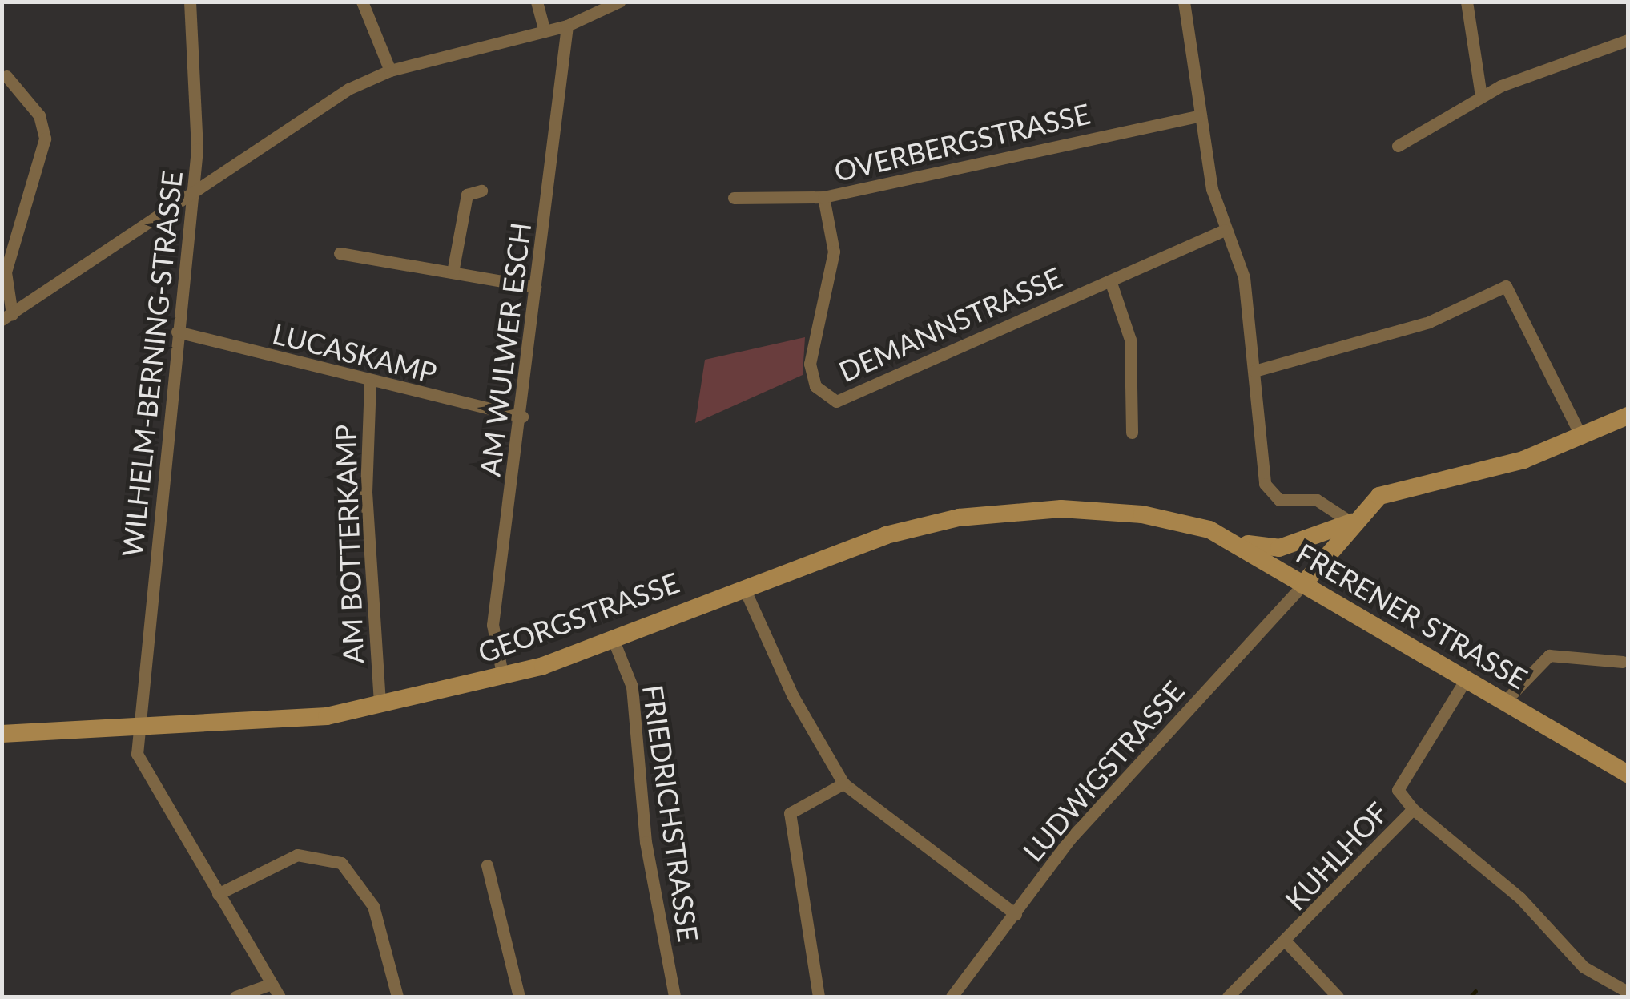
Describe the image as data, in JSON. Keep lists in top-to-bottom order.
{
  "streets": {
    "main road": ["FRERENER STRASSE", "GEORGSTRASSE"],
    "street": [
      "OVERBERGSTRASSE",
      "DEMANNSTRASSE",
      "AM WULWER ESCH",
      "LUCASKAMP",
      "WILHELM-BERNING-STRASSE",
      "AM BOTTERKAMP",
      "LUDWIGSTRASSE",
      "FRIEDRICHSTRASSE",
      "KUHLHOF"
    ]
  },
  "crossings": [
    ["OVERBERGSTRASSE", "DEMANNSTRASSE"],
    ["AM WULWER ESCH", "LUCASKAMP"],
    ["AM WULWER ESCH", "GEORGSTRASSE"],
    ["LUCASKAMP", "WILHELM-BERNING-STRASSE"],
    ["LUCASKAMP", "AM BOTTERKAMP"],
    ["WILHELM-BERNING-STRASSE", "GEORGSTRASSE"],
    ["AM BOTTERKAMP", "GEORGSTRASSE"],
    ["FRERENER STRASSE", "GEORGSTRASSE"],
    ["FRERENER STRASSE", "LUDWIGSTRASSE"],
    ["FRERENER STRASSE", "KUHLHOF"],
    ["GEORGSTRASSE", "FRIEDRICHSTRASSE"]
  ]
}
